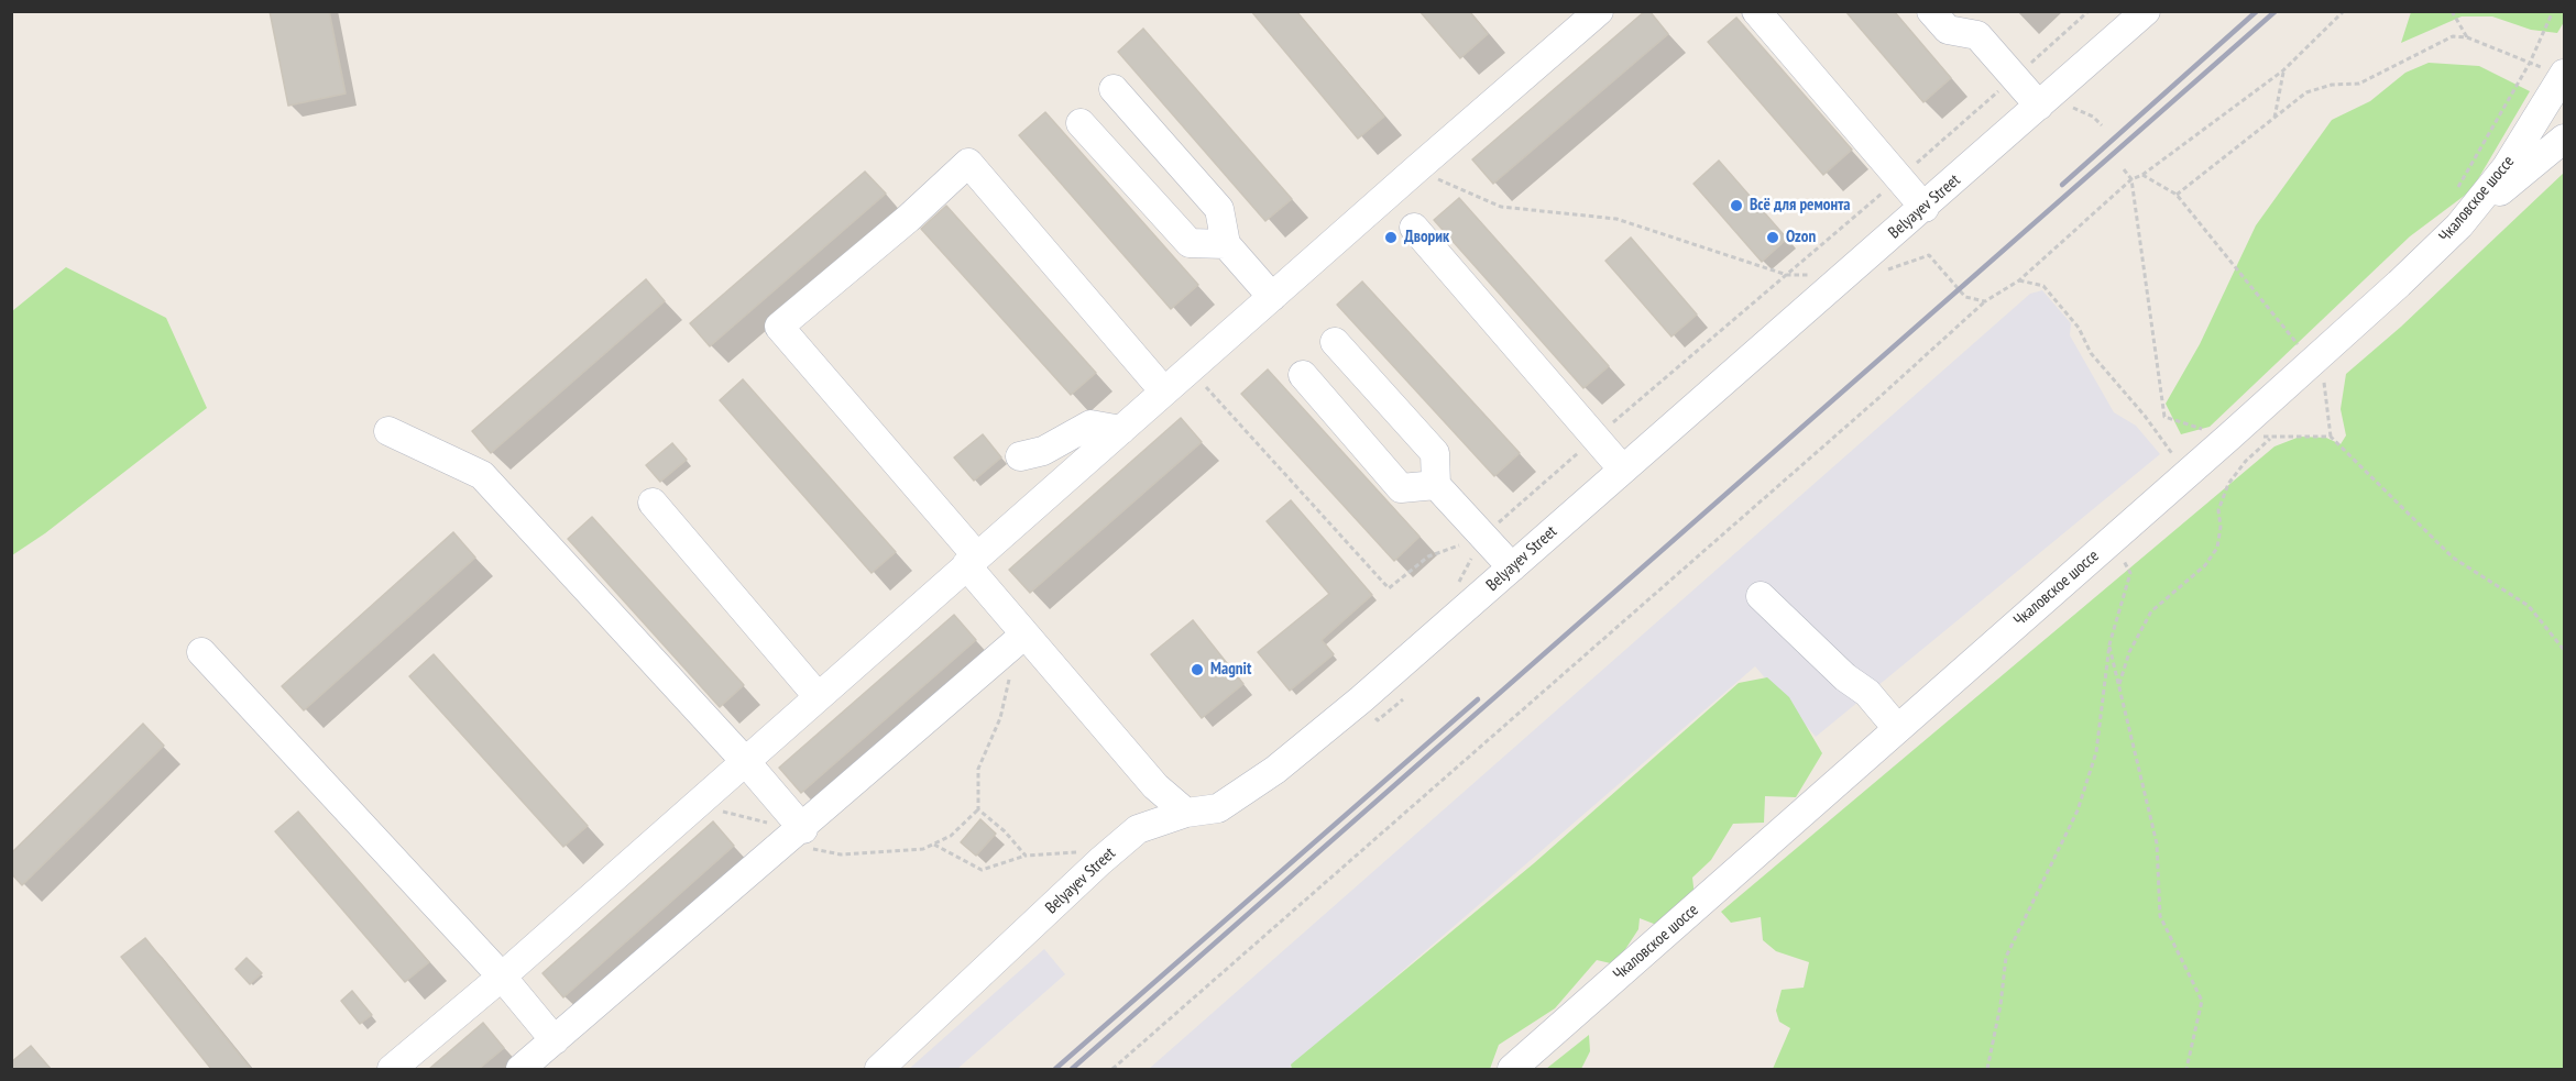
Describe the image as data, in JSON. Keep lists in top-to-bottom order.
{
  "streets": {
    "street": ["Чкаловское шоссе", "Belyayev Street"]
  },
  "places": [
    "Всё для ремонта",
    "Дворик",
    "Ozon",
    "Magnit"
  ]
}
